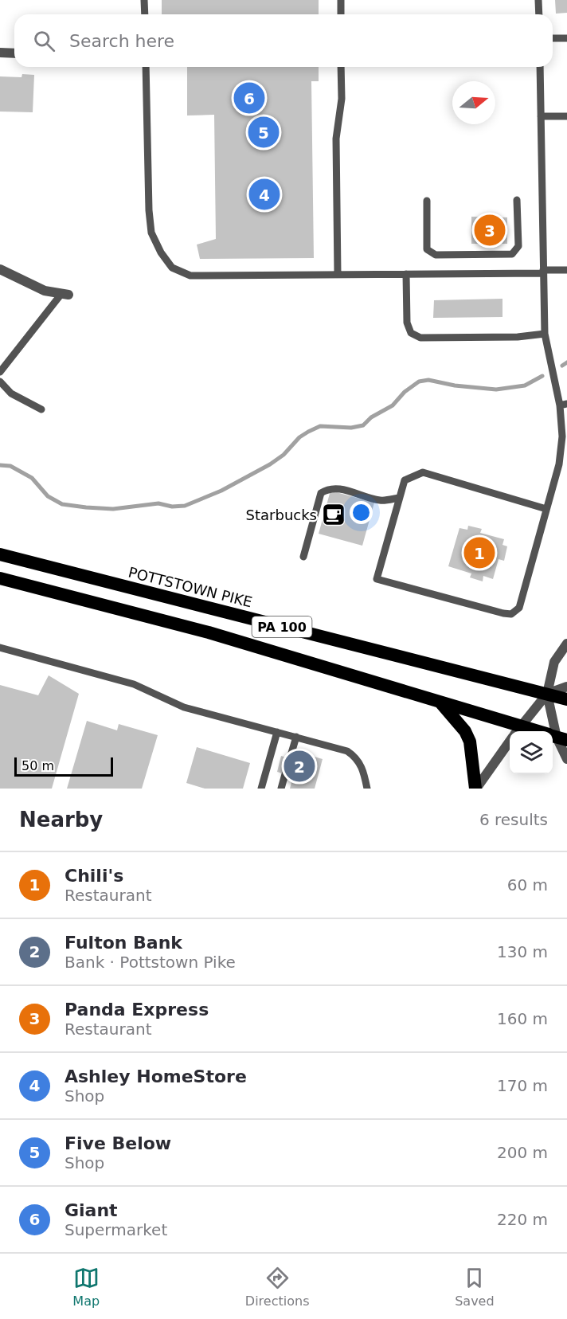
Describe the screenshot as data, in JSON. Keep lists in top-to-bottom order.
{
  "streets": {
    "highway": ["POTTSTOWN PIKE", "PA 100"]
  },
  "places": {
    "cafe": ["Starbucks"]
  },
  "scale_bar": "50 m",
  "north": "right",
  "page": {
    "search": "Search here",
    "pins": [
      "6",
      "5",
      "4",
      "3",
      "1",
      "2"
    ],
    "scale": "50 m",
    "heading": ["Nearby", "6 results"],
    "list": [
      {
        "mark": "1",
        "name": "Chili's",
        "note": "Restaurant",
        "value": "60 m"
      },
      {
        "mark": "2",
        "name": "Fulton Bank",
        "note": "Bank · Pottstown Pike",
        "value": "130 m"
      },
      {
        "mark": "3",
        "name": "Panda Express",
        "note": "Restaurant",
        "value": "160 m"
      },
      {
        "mark": "4",
        "name": "Ashley HomeStore",
        "note": "Shop",
        "value": "170 m"
      },
      {
        "mark": "5",
        "name": "Five Below",
        "note": "Shop",
        "value": "200 m"
      },
      {
        "mark": "6",
        "name": "Giant",
        "note": "Supermarket",
        "value": "220 m"
      }
    ],
    "nav": ["Map", "Directions", "Saved"]
  }
}
